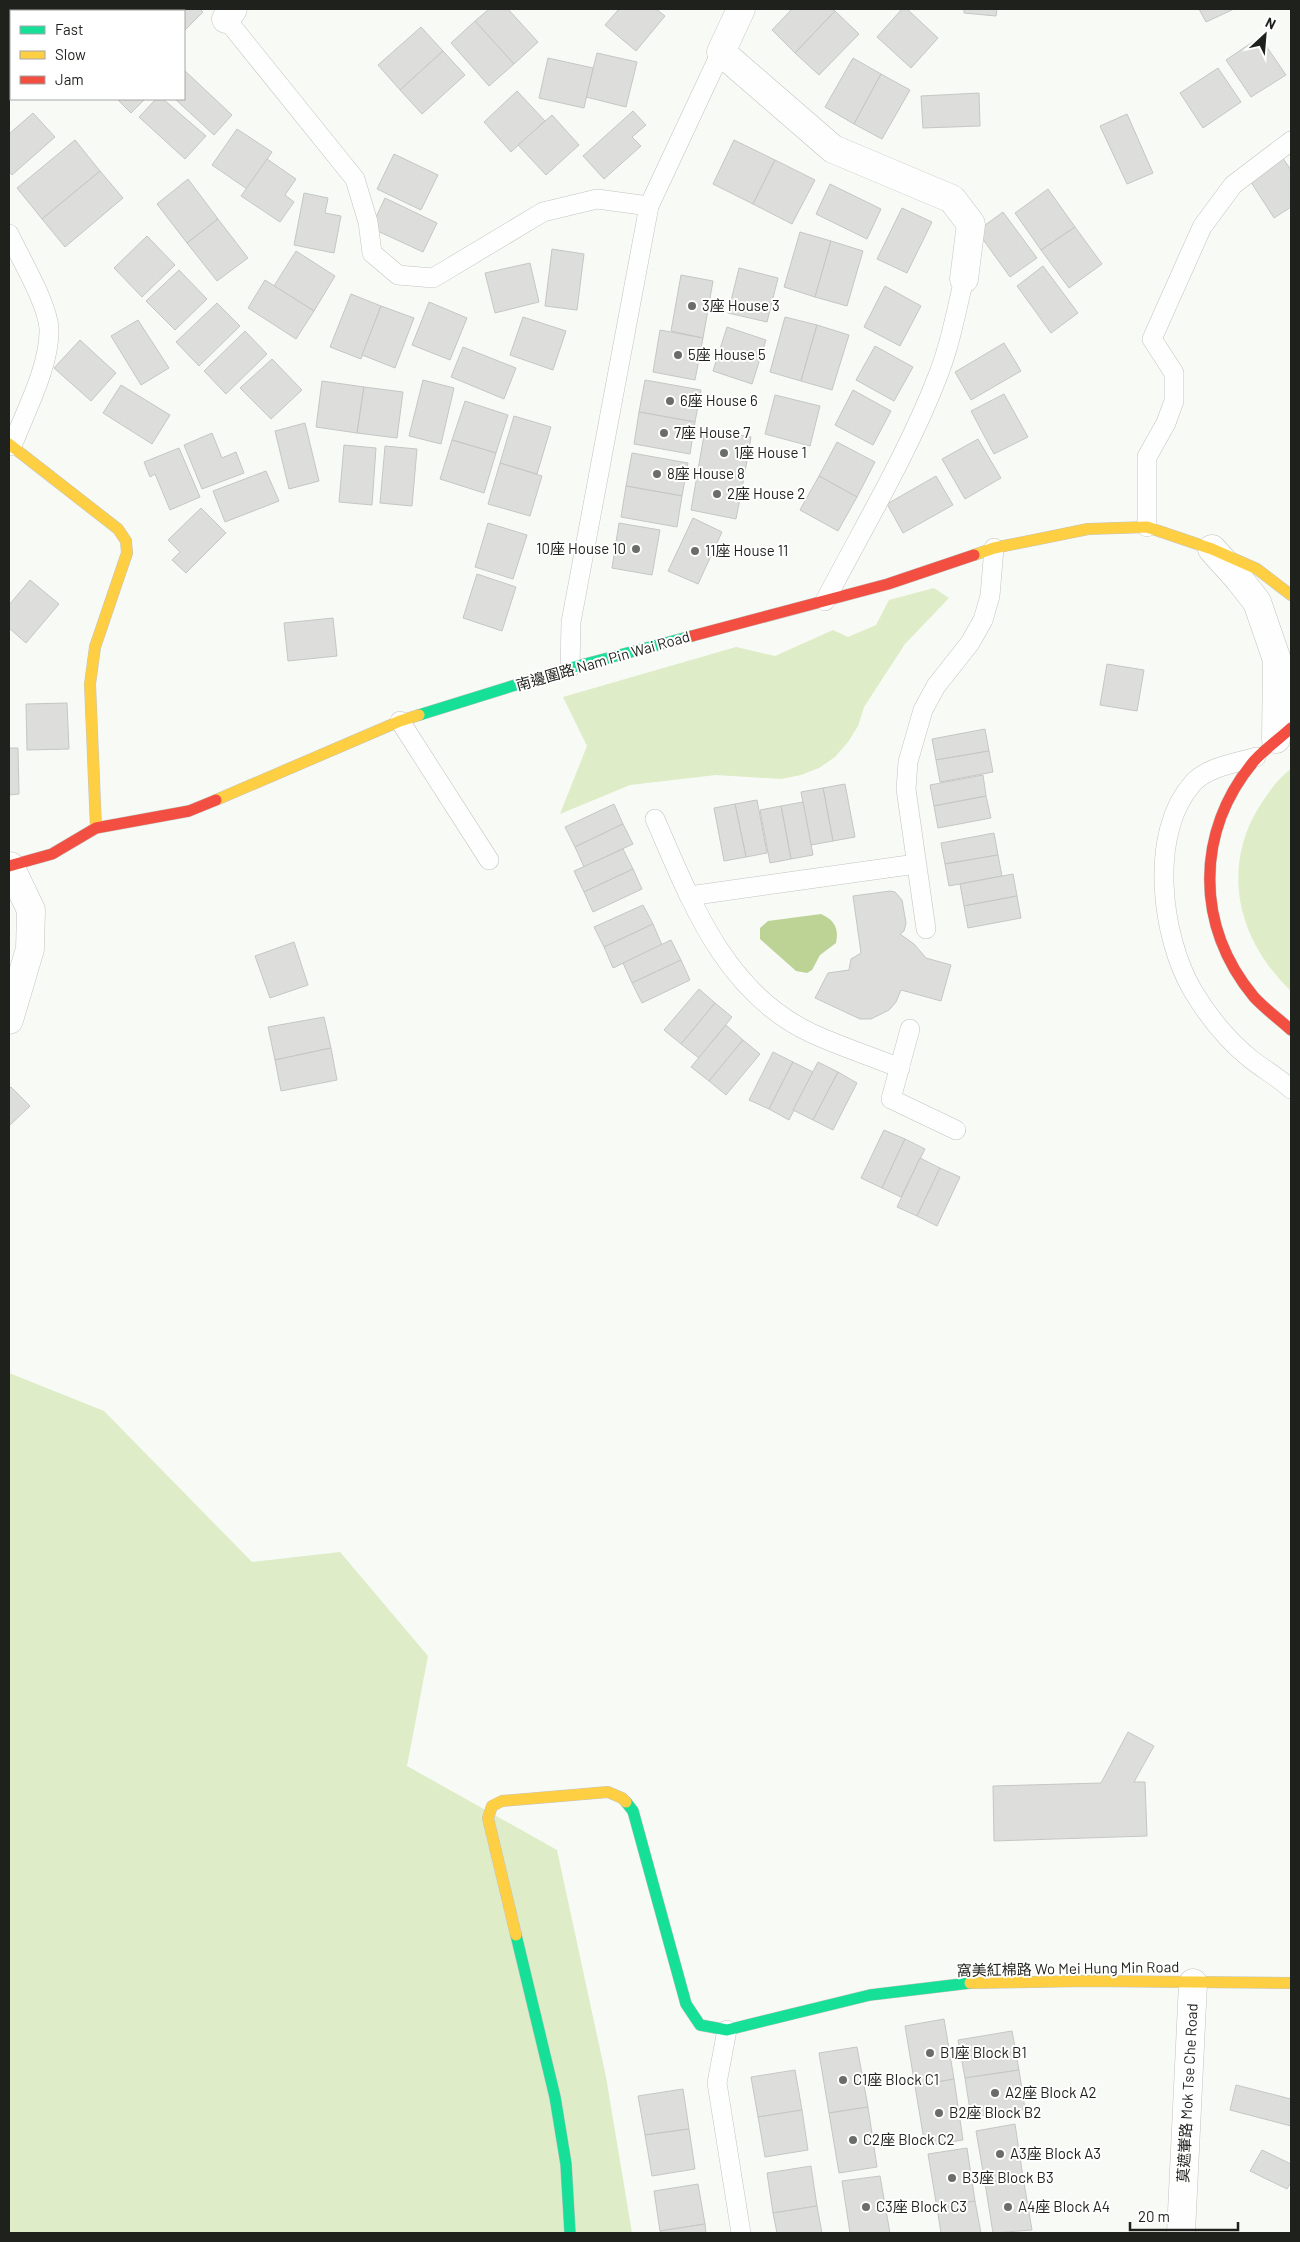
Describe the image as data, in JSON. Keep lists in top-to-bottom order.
{
  "streets": {
    "street": ["南邊圍路 Nam Pin Wai Road", "窩美紅棉路 Wo Mei Hung Min Road", "莫遮輋路 Mok Tse Che Road"]
  },
  "crossings": [
    ["窩美紅棉路 Wo Mei Hung Min Road", "莫遮輋路 Mok Tse Che Road"]
  ],
  "places": [
    "3座 House 3",
    "5座 House 5",
    "6座 House 6",
    "7座 House 7",
    "1座 House 1",
    "8座 House 8",
    "2座 House 2",
    "10座 House 10",
    "11座 House 11",
    "B1座 Block B1",
    "C1座 Block C1",
    "A2座 Block A2",
    "B2座 Block B2",
    "C2座 Block C2",
    "A3座 Block A3",
    "B3座 Block B3",
    "C3座 Block C3",
    "A4座 Block A4"
  ],
  "legend": ["Fast", "Slow", "Jam"],
  "scale_bar": "20 m",
  "north": "top right"
}
